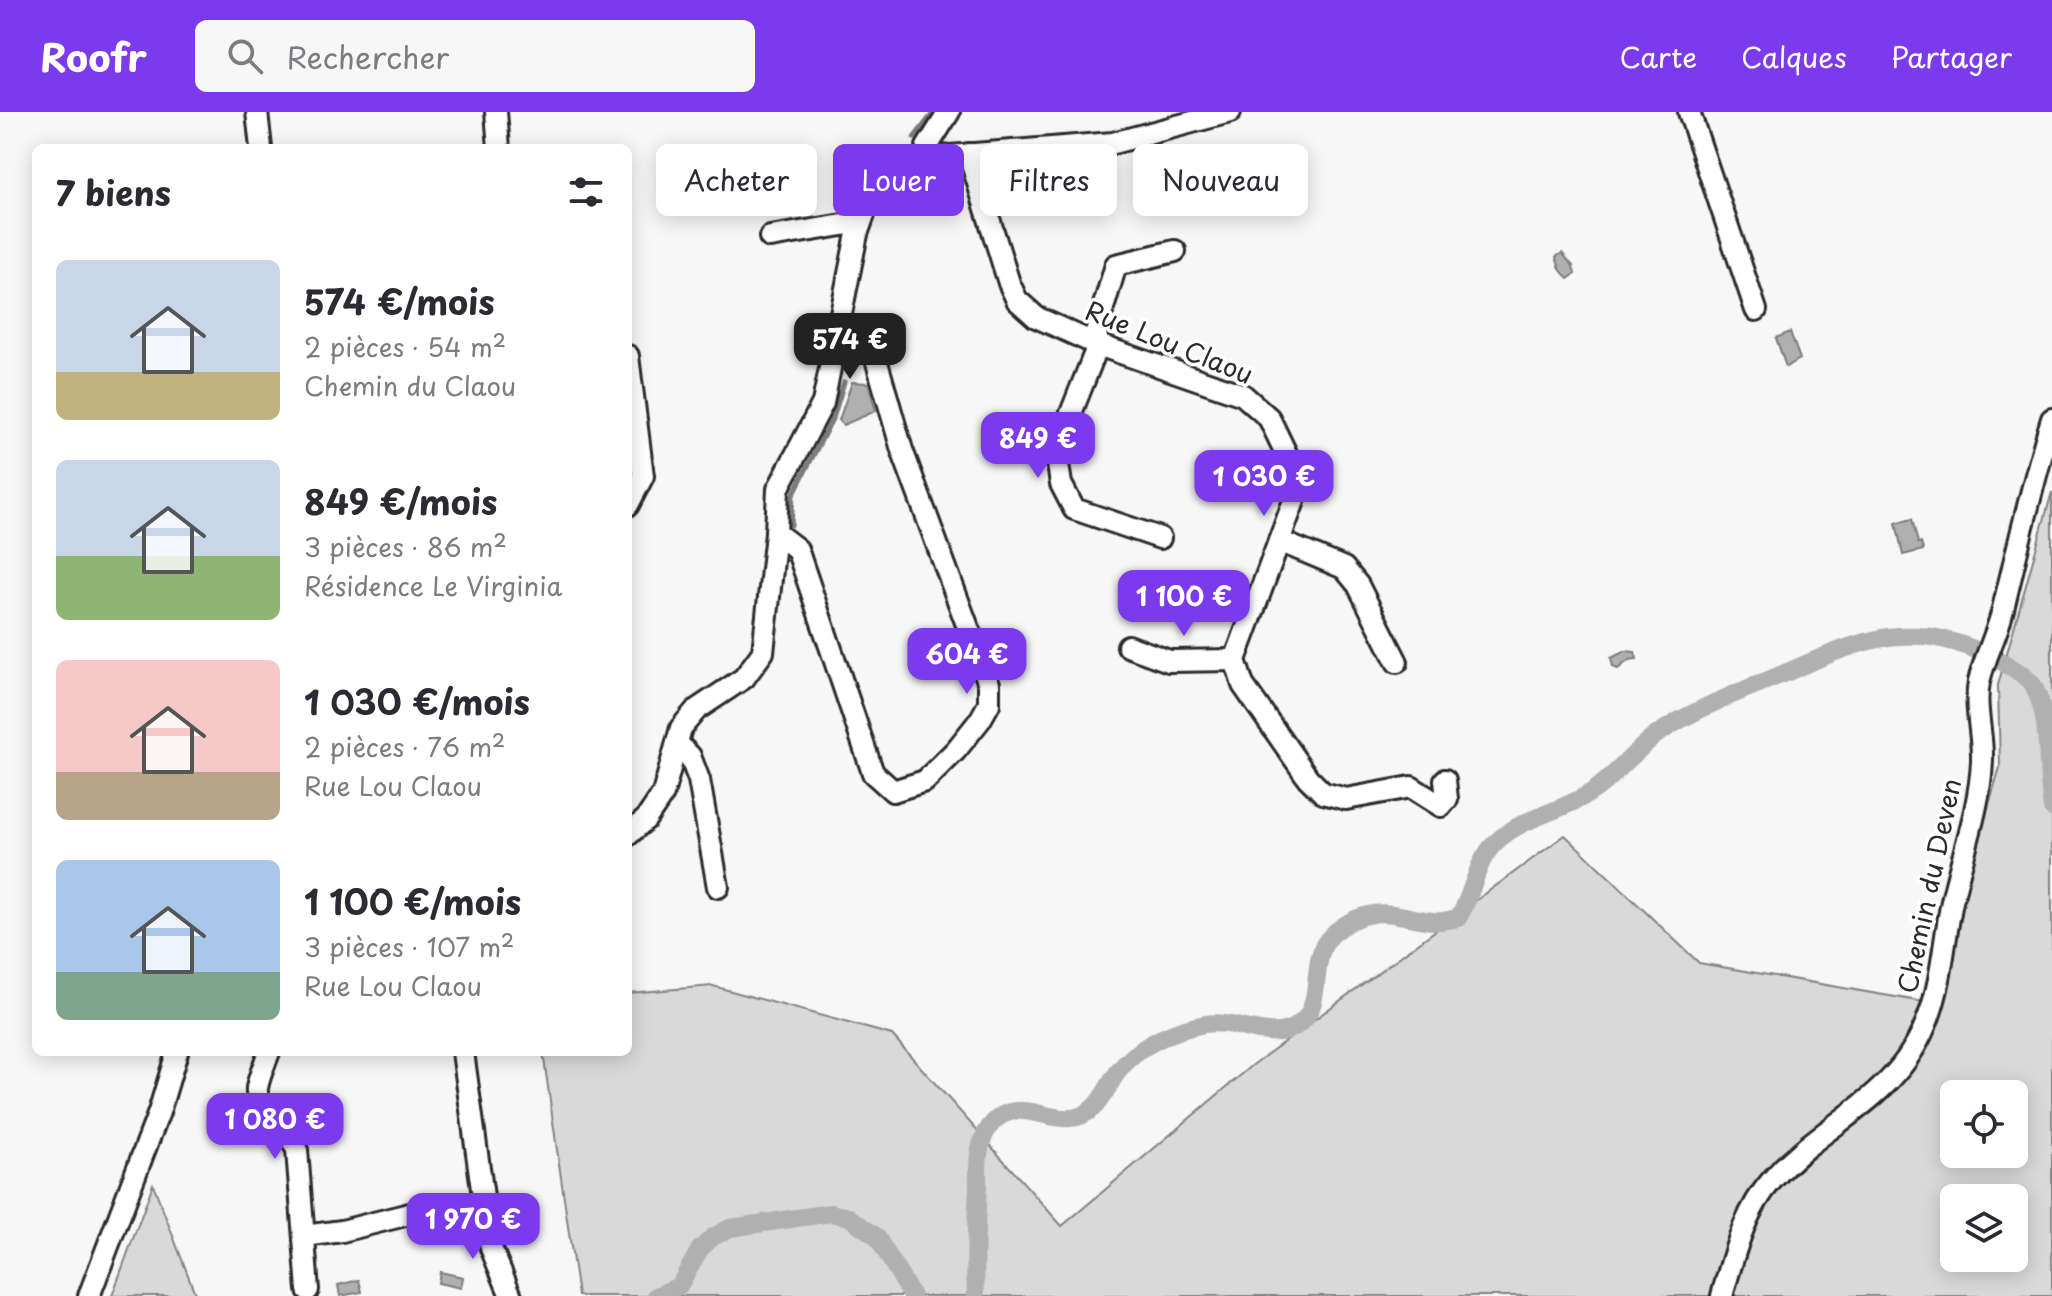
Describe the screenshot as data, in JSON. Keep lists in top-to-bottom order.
{
  "streets": {
    "street": ["Rue Lou Claou", "Chemin du Deven"]
  },
  "page": {
    "header": "Roofr",
    "search": "Rechercher",
    "nav": ["Carte", "Calques", "Partager"],
    "chip": [
      "Acheter",
      "Louer",
      "Filtres",
      "Nouveau"
    ],
    "heading": "7 biens",
    "list": [
      {
        "name": "574 €/mois",
        "note": "2 pièces · 54 m² · Chemin du Claou"
      },
      {
        "name": "849 €/mois",
        "note": "3 pièces · 86 m² · Résidence Le Virginia"
      },
      {
        "name": "1 030 €/mois",
        "note": "2 pièces · 76 m² · Rue Lou Claou"
      },
      {
        "name": "1 100 €/mois",
        "note": "3 pièces · 107 m² · Rue Lou Claou"
      }
    ],
    "price": [
      "574 €",
      "849 €",
      "1 030 €",
      "1 100 €",
      "604 €",
      "1 080 €",
      "1 970 €"
    ]
  }
}
